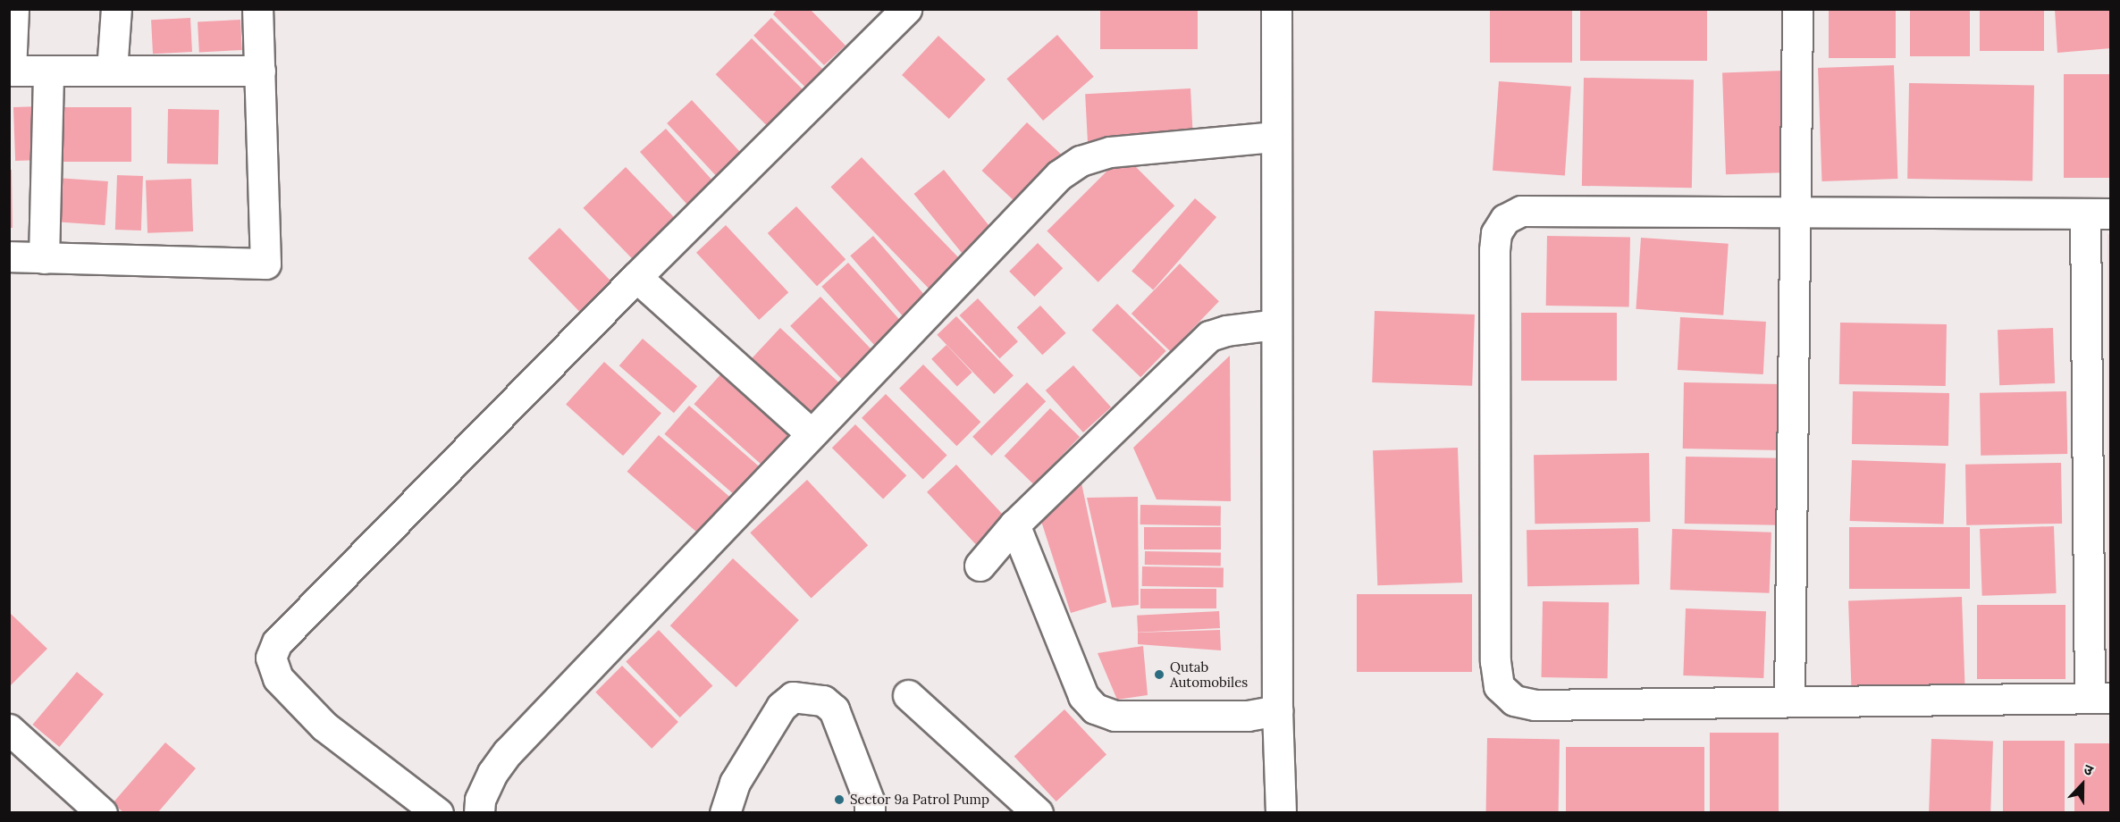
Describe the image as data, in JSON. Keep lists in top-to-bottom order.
{
  "places": ["Qutab Automobiles", "Sector 9a Patrol Pump"],
  "north": "top"
}
